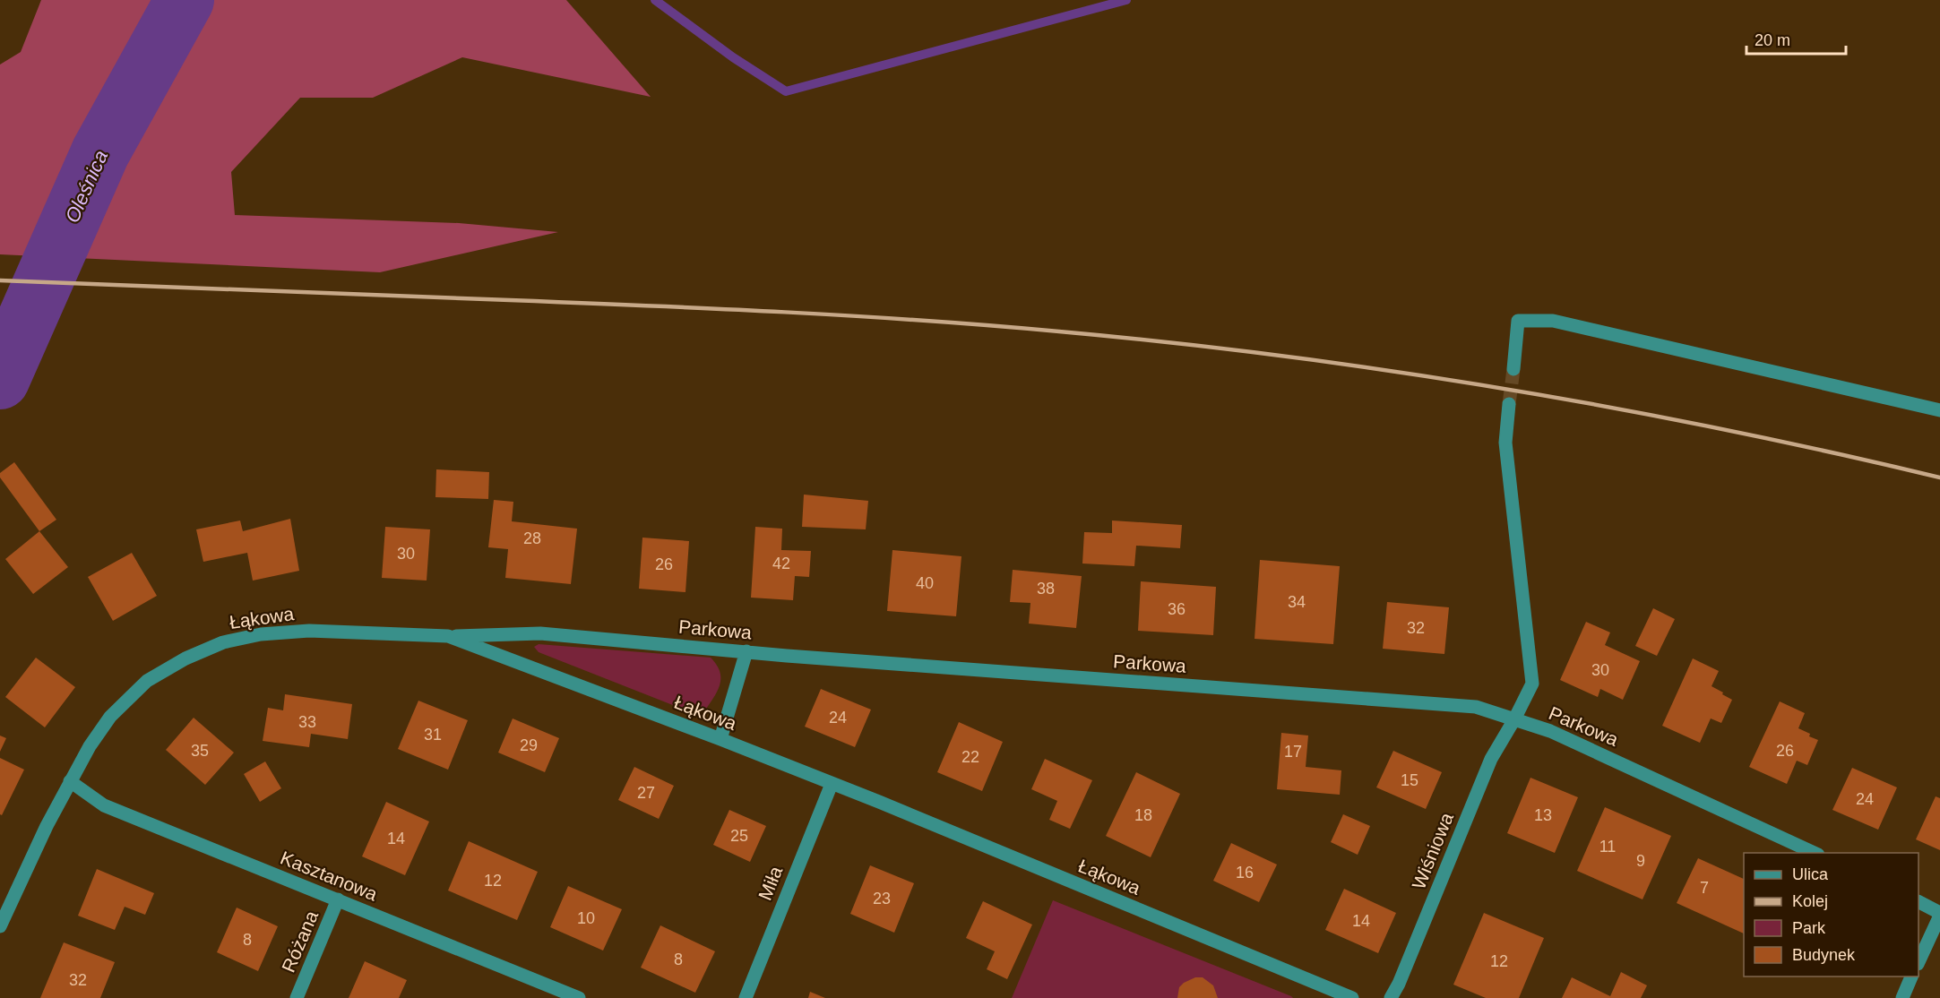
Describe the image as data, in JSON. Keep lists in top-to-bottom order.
{
  "streets": {
    "street": [
      "Łąkowa",
      "Parkowa",
      "Wiśniowa",
      "Kasztanowa",
      "Miła",
      "Różana"
    ]
  },
  "crossings": [
    ["Łąkowa", "Parkowa"],
    ["Łąkowa", "Kasztanowa"],
    ["Łąkowa", "Miła"],
    ["Parkowa", "Wiśniowa"],
    ["Kasztanowa", "Różana"]
  ],
  "water": ["Oleśnica"],
  "house_numbers": [
    "28",
    "30",
    "42",
    "26",
    "40",
    "38",
    "34",
    "36",
    "32",
    "30",
    "24",
    "33",
    "31",
    "29",
    "35",
    "26",
    "17",
    "22",
    "15",
    "27",
    "24",
    "18",
    "13",
    "25",
    "14",
    "11",
    "9",
    "16",
    "12",
    "7",
    "23",
    "10",
    "14",
    "8",
    "8",
    "12",
    "32"
  ],
  "legend": [
    "Ulica",
    "Kolej",
    "Park",
    "Budynek"
  ],
  "scale_bar": "20 m"
}
